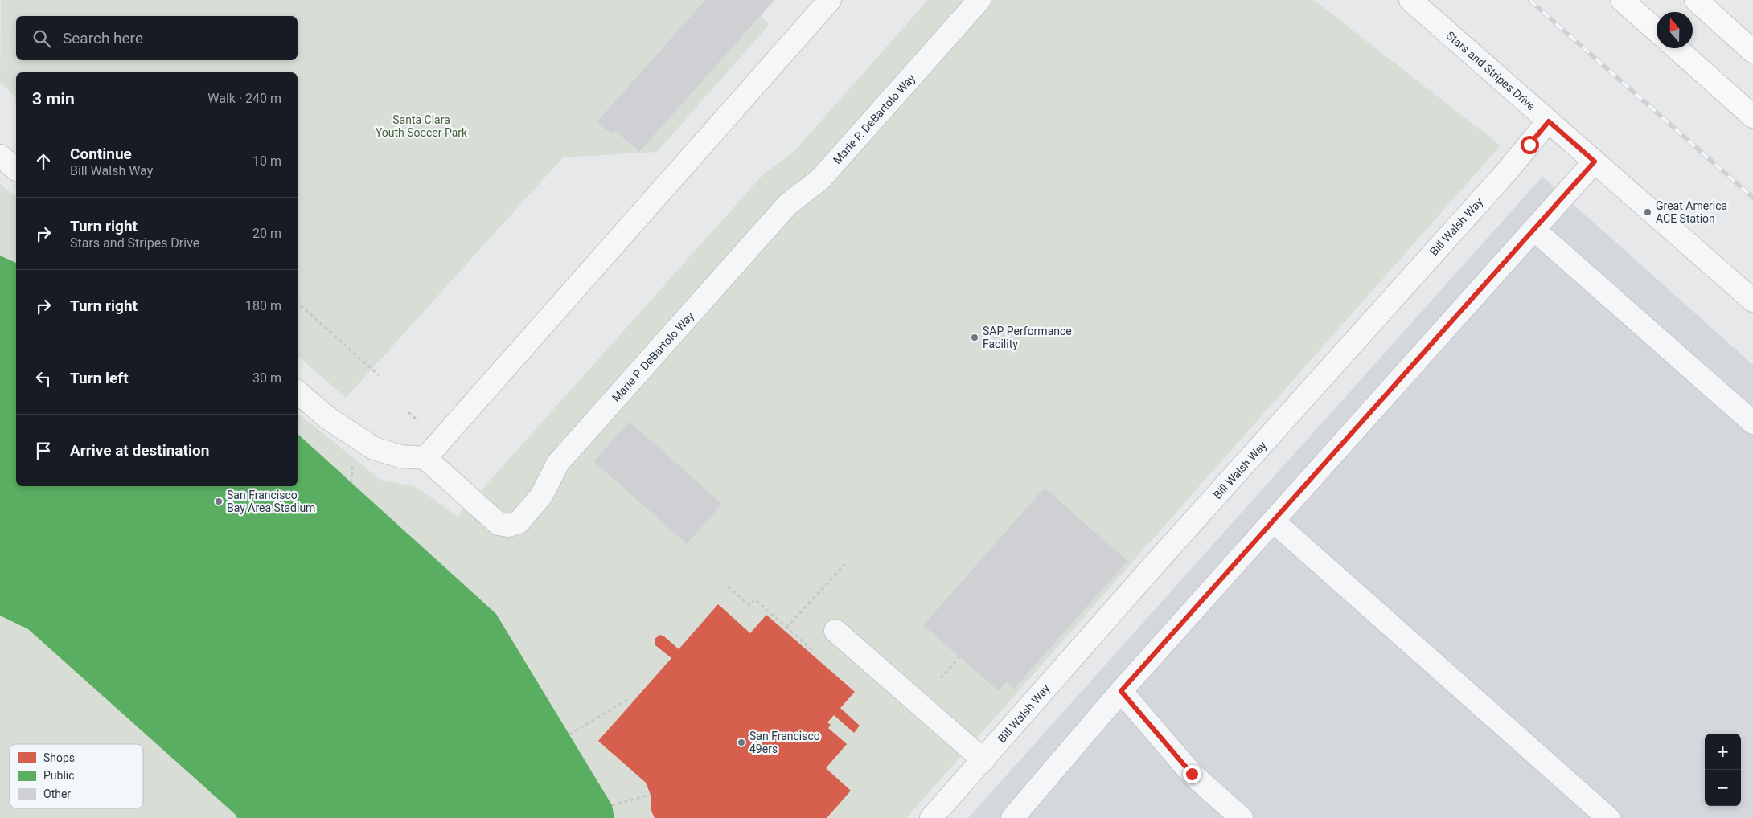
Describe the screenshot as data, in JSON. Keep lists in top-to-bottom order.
{
  "streets": {
    "lane": ["Stars and Stripes Drive", "Marie P. DeBartolo Way", "Bill Walsh Way"]
  },
  "crossings": [
    ["Stars and Stripes Drive", "Bill Walsh Way"]
  ],
  "parks": ["Santa Clara Youth Soccer Park"],
  "places": [
    "Great America ACE Station",
    "SAP Performance Facility",
    "San Francisco Bay Area Stadium",
    "San Francisco 49ers"
  ],
  "legend": ["Shops", "Public", "Other"],
  "north": "top",
  "page": {
    "search": "Search here",
    "heading": ["3 min", "Walk · 240 m"],
    "list": [
      ["Continue", "Bill Walsh Way", "10 m"],
      ["Turn right", "Stars and Stripes Drive", "20 m"],
      ["Turn right", "180 m"],
      ["Turn left", "30 m"],
      "Arrive at destination"
    ],
    "map_buttons": ["+", "−"]
  }
}
